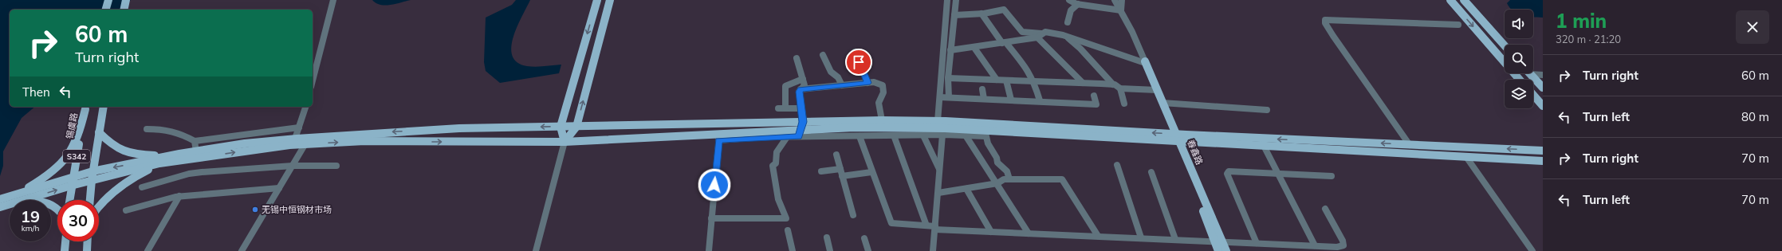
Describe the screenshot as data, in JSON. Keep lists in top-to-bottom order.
{
  "streets": {
    "main road": ["锡虞路", "春鑫路", "S342"]
  },
  "places": ["无锡中恒钢材市场"],
  "page": {
    "heading": ["1 min", "320 m · 21:20"],
    "turn": ["60 m", "Turn right"],
    "list": [
      {
        "name": "Turn right",
        "value": "60 m"
      },
      {
        "name": "Turn left",
        "value": "80 m"
      },
      {
        "name": "Turn right",
        "value": "70 m"
      },
      {
        "name": "Turn left",
        "value": "70 m"
      }
    ],
    "then": "Then",
    "speed": "19 km/h",
    "limit": "30"
  }
}
